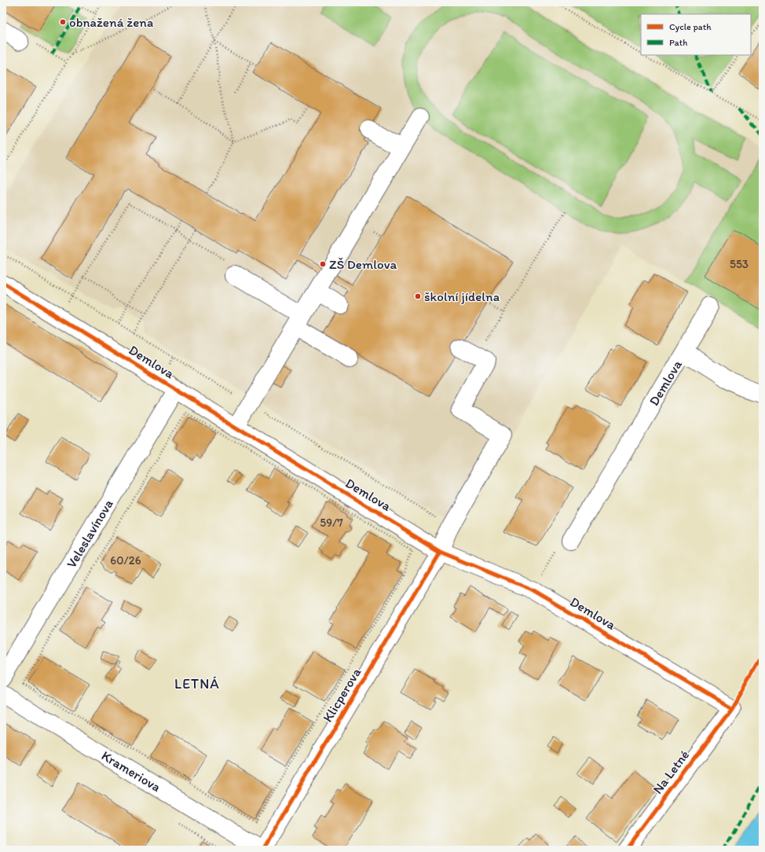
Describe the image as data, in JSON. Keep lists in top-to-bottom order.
{
  "streets": {
    "street": [
      "Demlova",
      "Veleslavínova",
      "Klicperova",
      "Krameriova",
      "Na Letné"
    ]
  },
  "crossings": [
    ["Demlova", "Veleslavínova"],
    ["Demlova", "Klicperova"],
    ["Demlova", "Na Letné"],
    ["Klicperova", "Krameriova"]
  ],
  "districts": ["LETNÁ"],
  "places": ["obnažená žena", "ZŠ Demlova", "školní jídelna"],
  "house_numbers": ["553", "59/7", "60/26"],
  "legend": ["Cycle path", "Path"]
}
